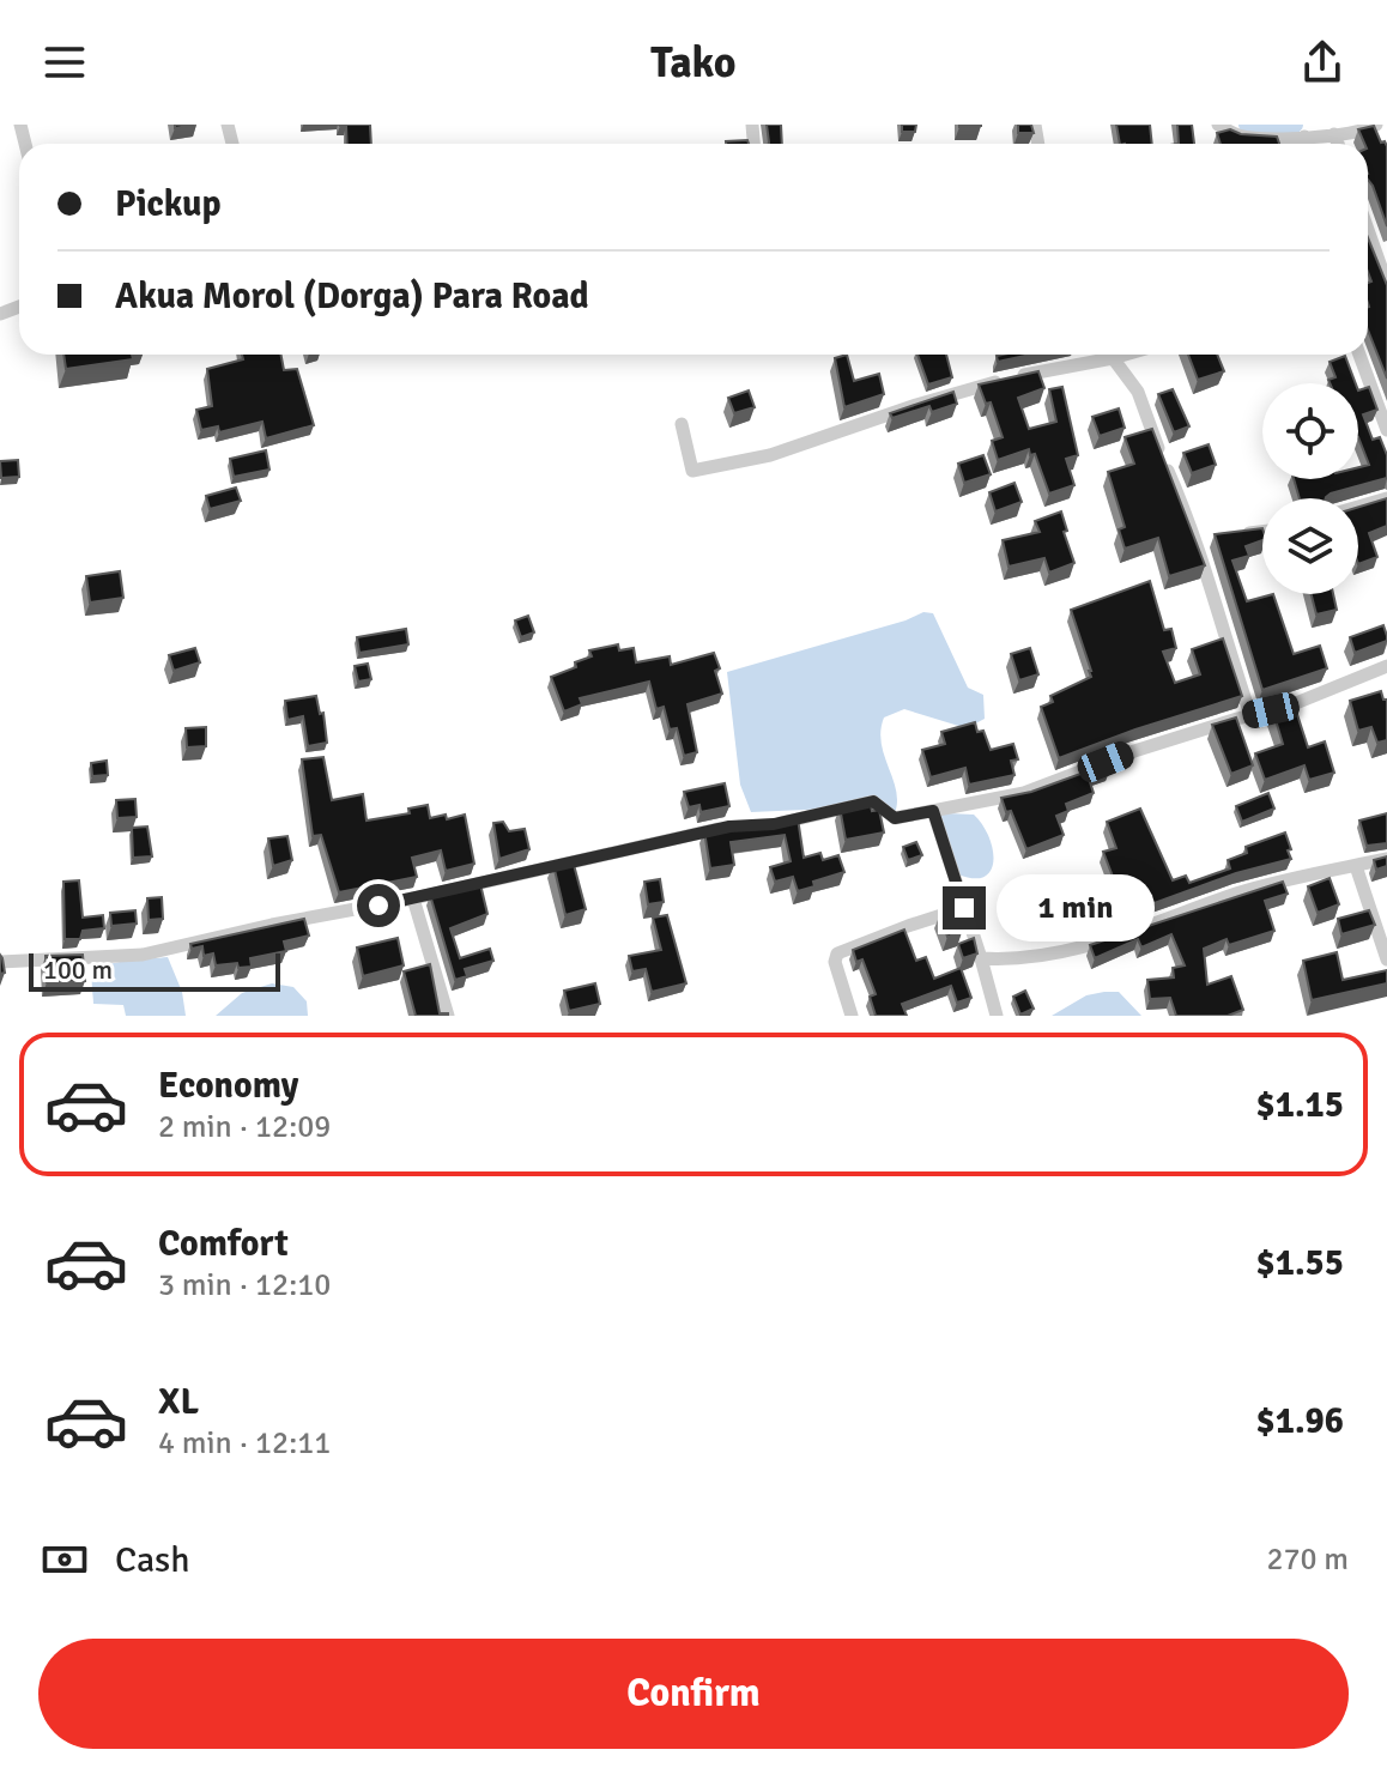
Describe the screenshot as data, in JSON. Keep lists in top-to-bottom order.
{
  "scale_bar": "100 m",
  "page": {
    "header": "Tako",
    "banner": ["Pickup", "Akua Morol (Dorga) Para Road"],
    "bubble": "1 min",
    "scale": "100 m",
    "list": [
      {
        "name": "Economy",
        "note": "2 min · 12:09",
        "value": "$1.15"
      },
      {
        "name": "Comfort",
        "note": "3 min · 12:10",
        "value": "$1.55"
      },
      {
        "name": "XL",
        "note": "4 min · 12:11",
        "value": "$1.96"
      }
    ],
    "pay": ["Cash", "270 m"],
    "buttons": "Confirm"
  }
}
